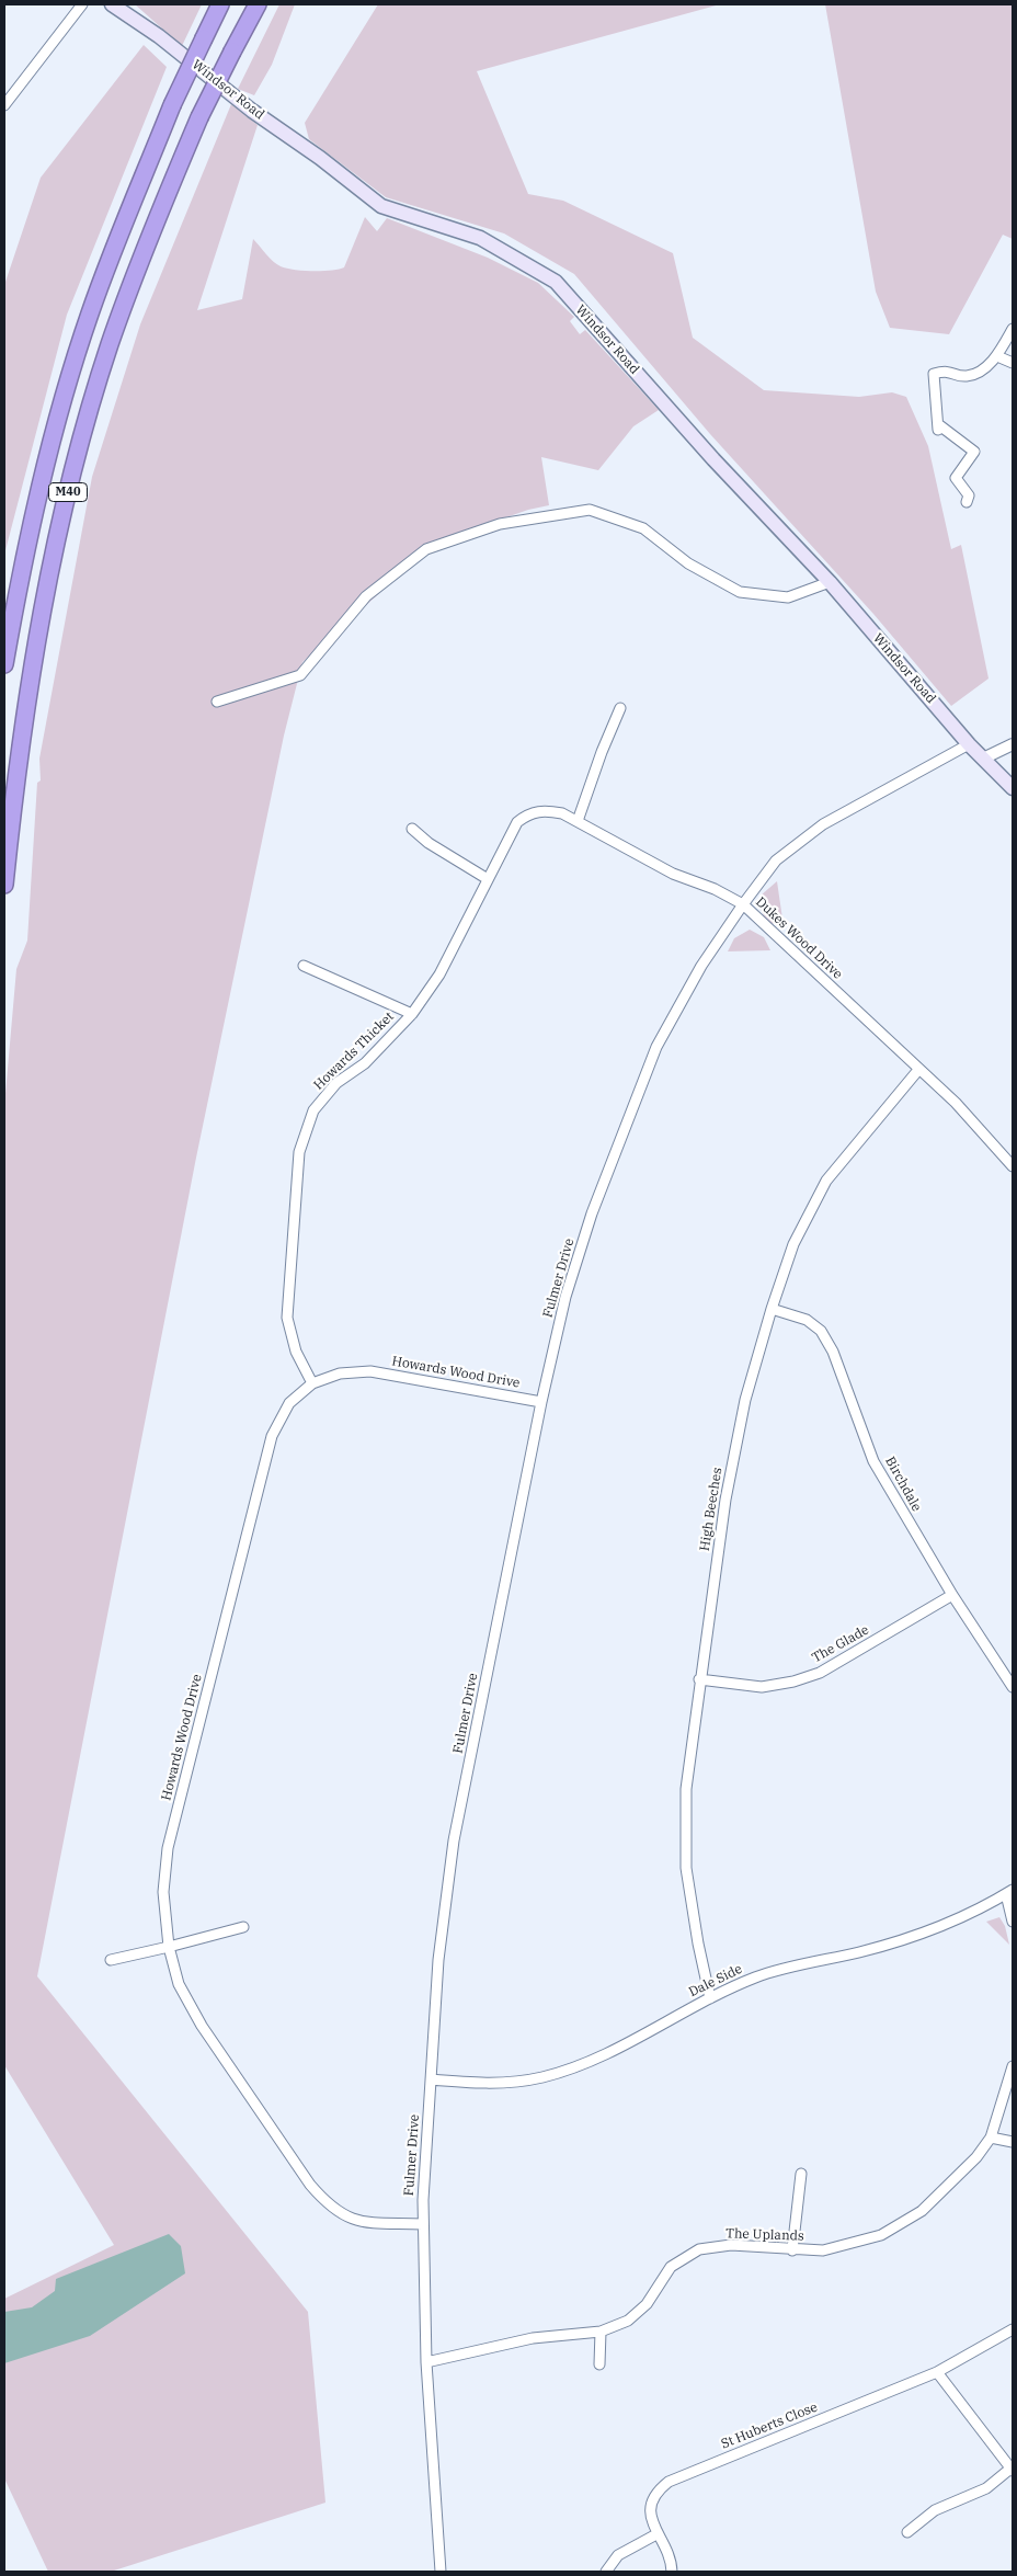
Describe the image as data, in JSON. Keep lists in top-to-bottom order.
{
  "streets": {
    "highway": ["M40"],
    "main road": ["Windsor Road"],
    "street": [
      "Dukes Wood Drive",
      "Howards Thicket",
      "Fulmer Drive",
      "Howards Wood Drive",
      "Birchdale",
      "High Beeches",
      "The Glade",
      "Dale Side",
      "The Uplands",
      "St Huberts Close"
    ]
  },
  "crossings": [
    ["Windsor Road", "Dukes Wood Drive"],
    ["Dukes Wood Drive", "Howards Thicket"],
    ["Dukes Wood Drive", "Fulmer Drive"],
    ["Dukes Wood Drive", "High Beeches"],
    ["Howards Thicket", "Fulmer Drive"],
    ["Howards Thicket", "Howards Wood Drive"],
    ["Fulmer Drive", "Howards Wood Drive"],
    ["Fulmer Drive", "Dale Side"],
    ["Fulmer Drive", "The Uplands"],
    ["Birchdale", "High Beeches"],
    ["Birchdale", "The Glade"],
    ["High Beeches", "The Glade"],
    ["High Beeches", "Dale Side"]
  ]
}
